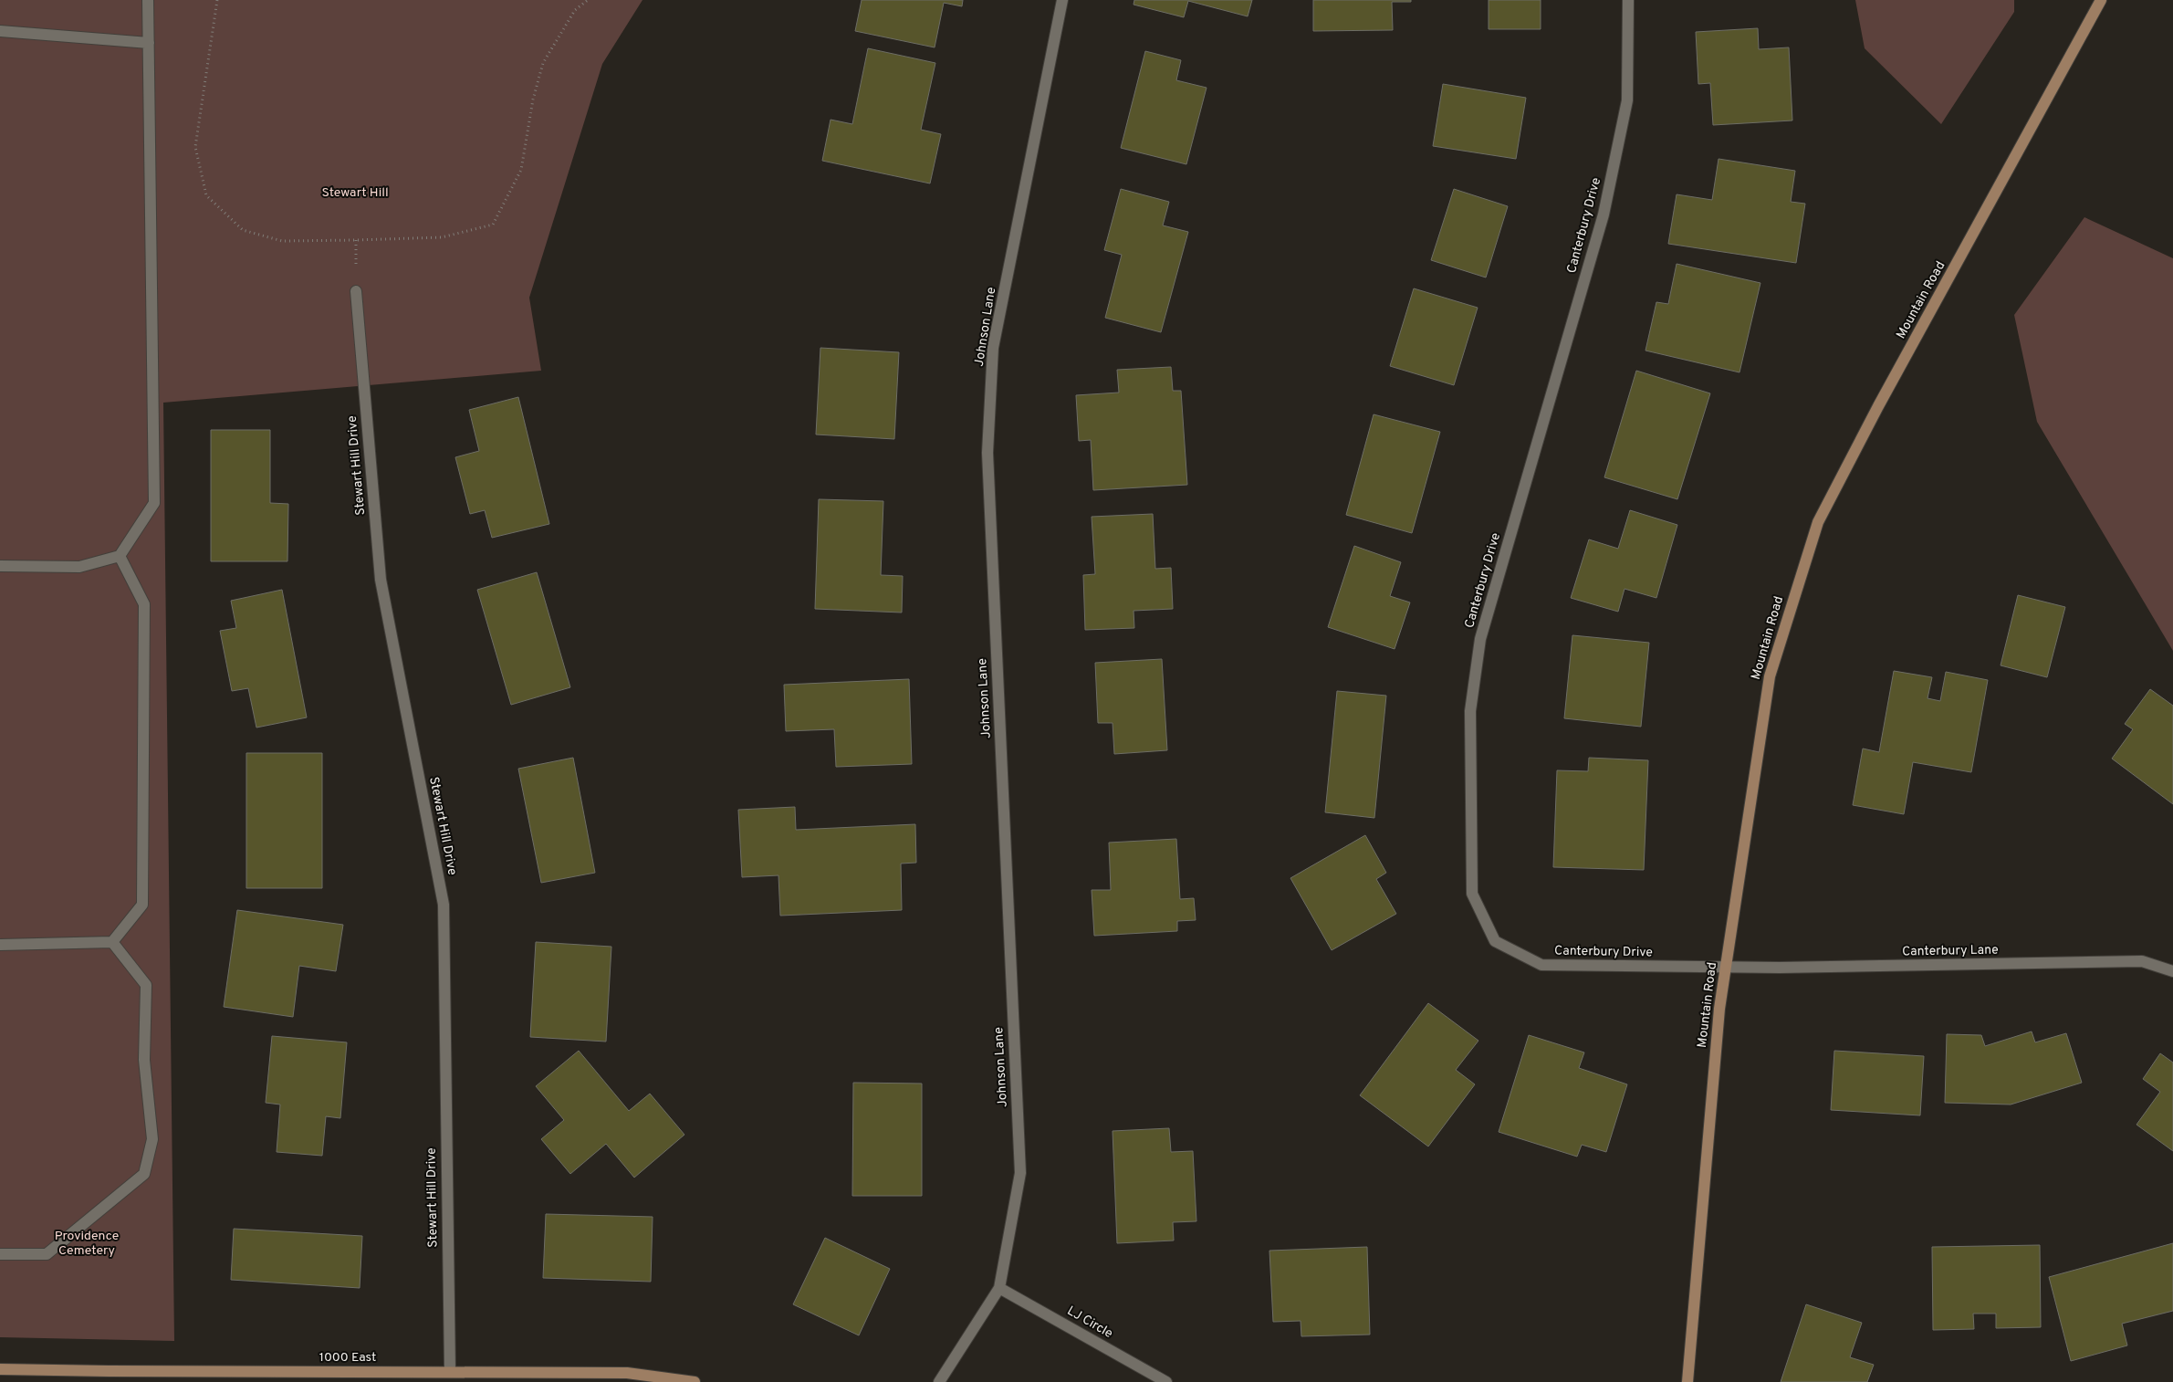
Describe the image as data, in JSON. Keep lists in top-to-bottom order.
{
  "streets": {
    "street": [
      "Canterbury Drive",
      "Mountain Road",
      "Johnson Lane",
      "Stewart Hill Drive",
      "Canterbury Lane",
      "LJ Circle",
      "1000 East"
    ]
  },
  "crossings": [
    ["Canterbury Drive", "Mountain Road"],
    ["Canterbury Drive", "Canterbury Lane"],
    ["Mountain Road", "Canterbury Lane"],
    ["Johnson Lane", "LJ Circle"],
    ["Stewart Hill Drive", "1000 East"]
  ],
  "parks": ["Stewart Hill", "Providence Cemetery"]
}
